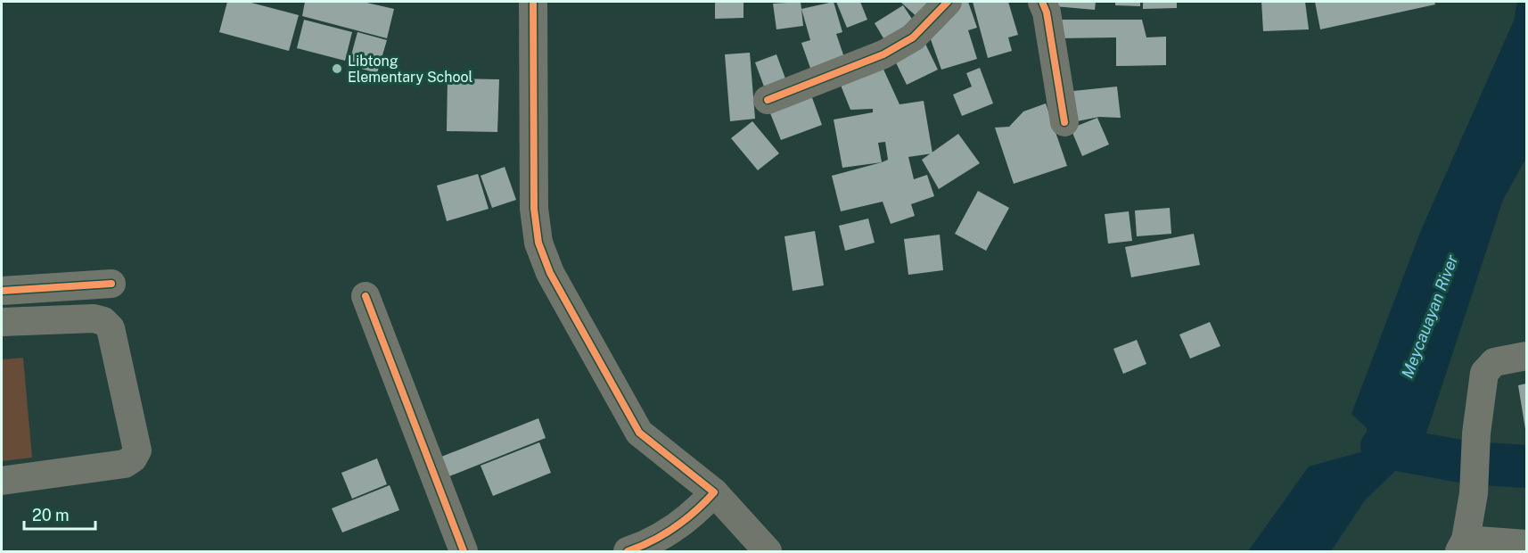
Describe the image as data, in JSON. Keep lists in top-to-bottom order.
{
  "water": ["Meycauayan River"],
  "places": ["Libtong Elementary School"],
  "scale_bar": "20 m"
}
